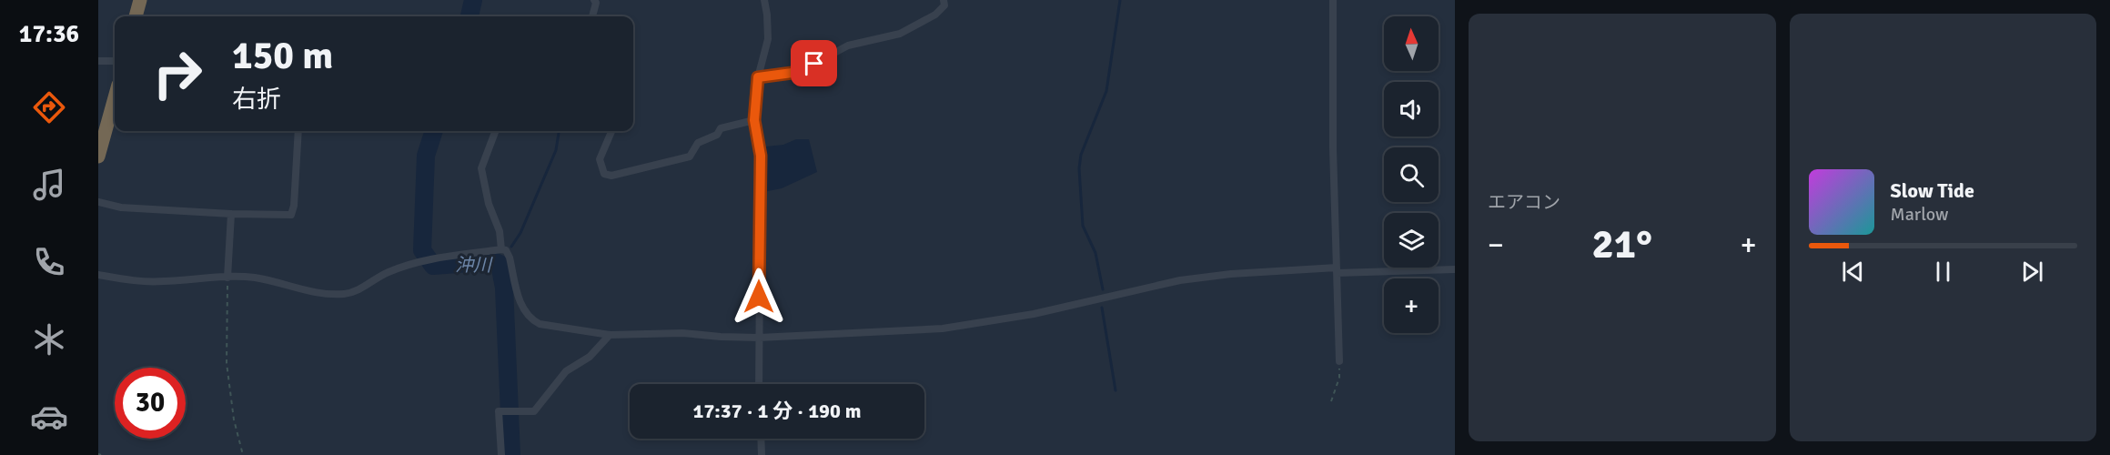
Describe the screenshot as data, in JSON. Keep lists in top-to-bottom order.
{
  "water": ["沖川"],
  "north": "top",
  "page": {
    "tabs": "17:36",
    "tile": "エアコン",
    "map_buttons": "+",
    "turn": ["150 m", "右折"],
    "song": ["Slow Tide", "Marlow"],
    "heat": ["−", "21°", "+"],
    "limit": "30",
    "trip": "17:37 · 1 分 · 190 m"
  }
}
